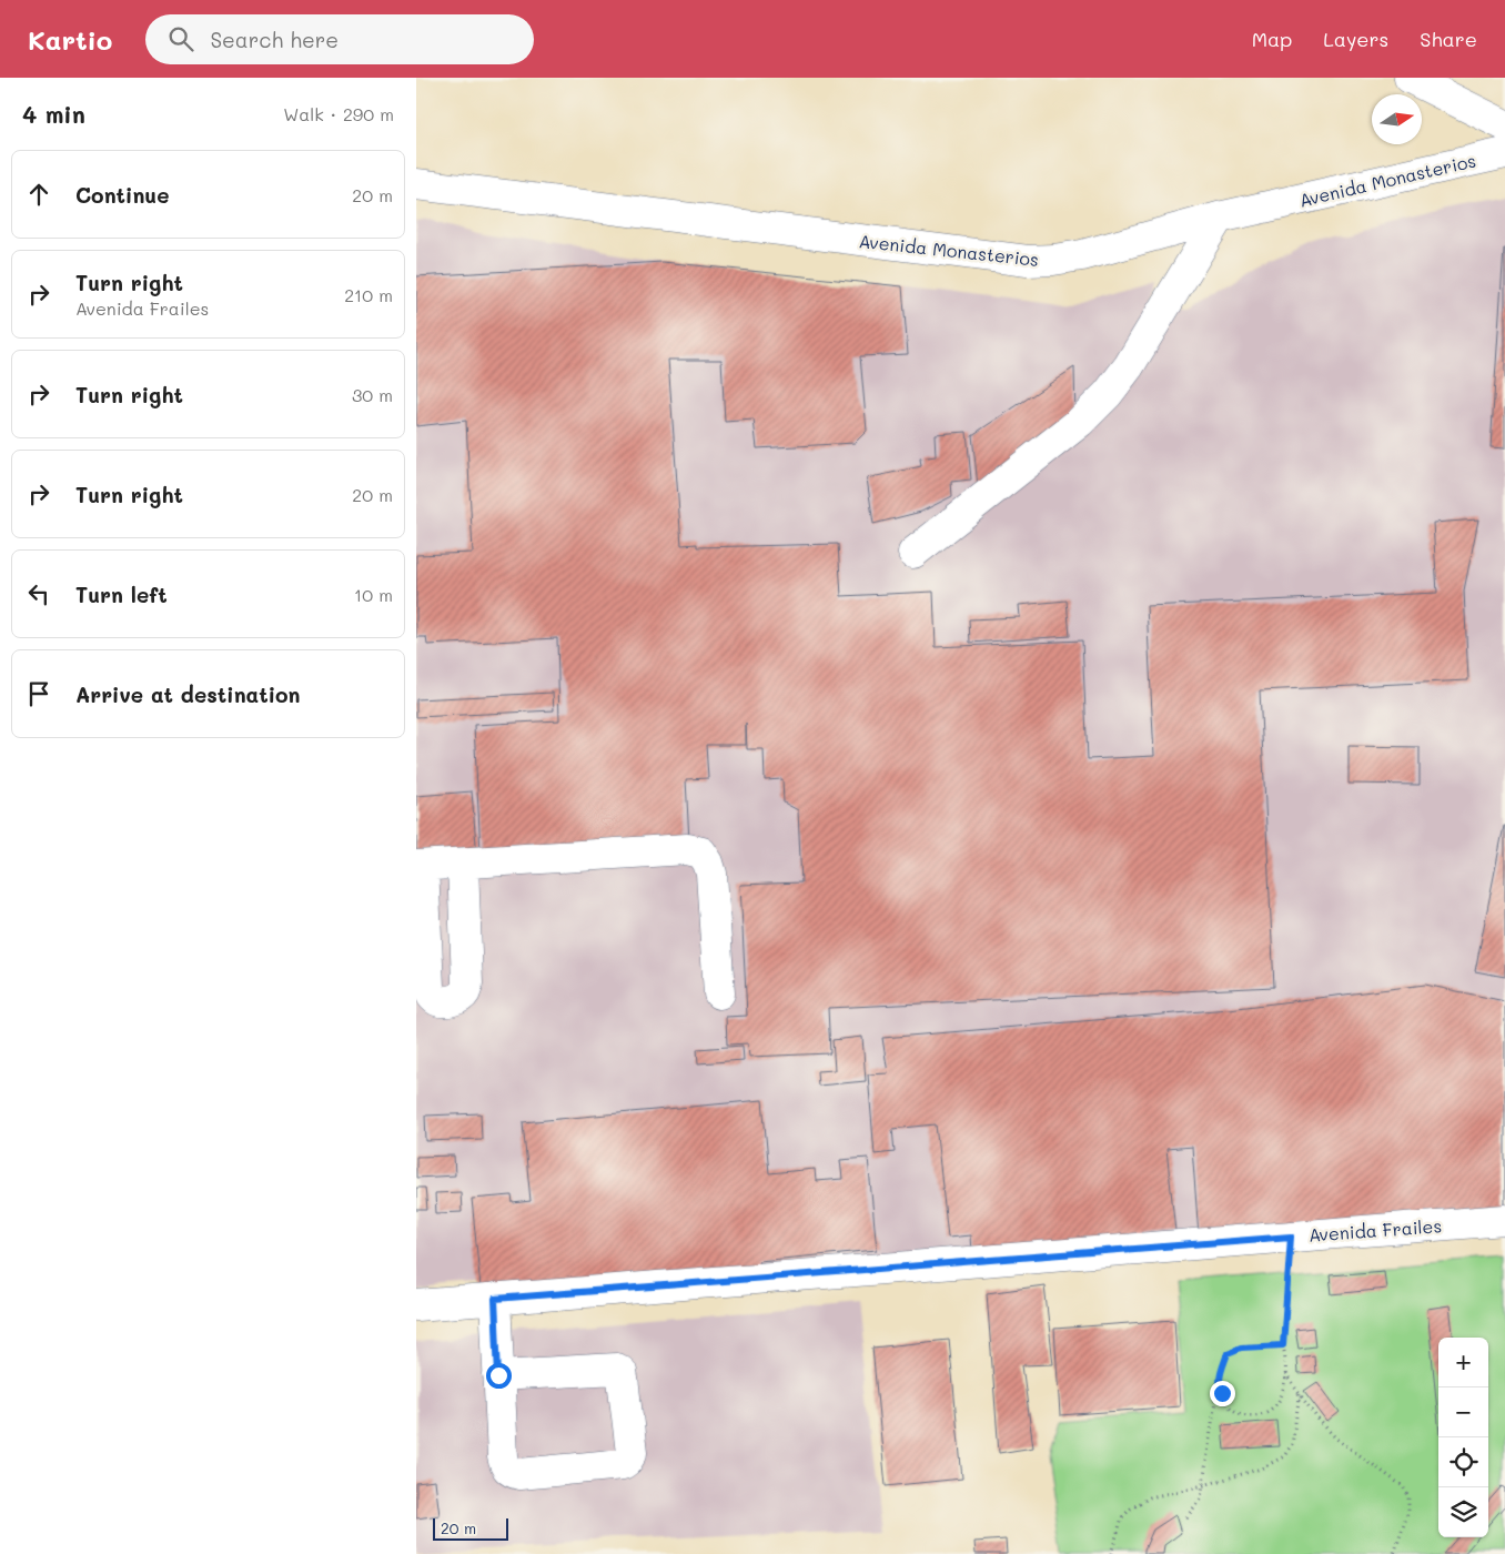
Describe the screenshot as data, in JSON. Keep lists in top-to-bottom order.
{
  "streets": {
    "street": ["Avenida Monasterios", "Avenida Frailes"]
  },
  "scale_bar": "20 m",
  "north": "right",
  "page": {
    "header": "Kartio",
    "search": "Search here",
    "nav": ["Map", "Layers", "Share"],
    "heading": ["4 min", "Walk · 290 m"],
    "list": [
      ["Continue", "20 m"],
      ["Turn right", "Avenida Frailes", "210 m"],
      ["Turn right", "30 m"],
      ["Turn right", "20 m"],
      ["Turn left", "10 m"],
      "Arrive at destination"
    ],
    "map_buttons": ["+", "−"],
    "scale": "20 m"
  }
}
